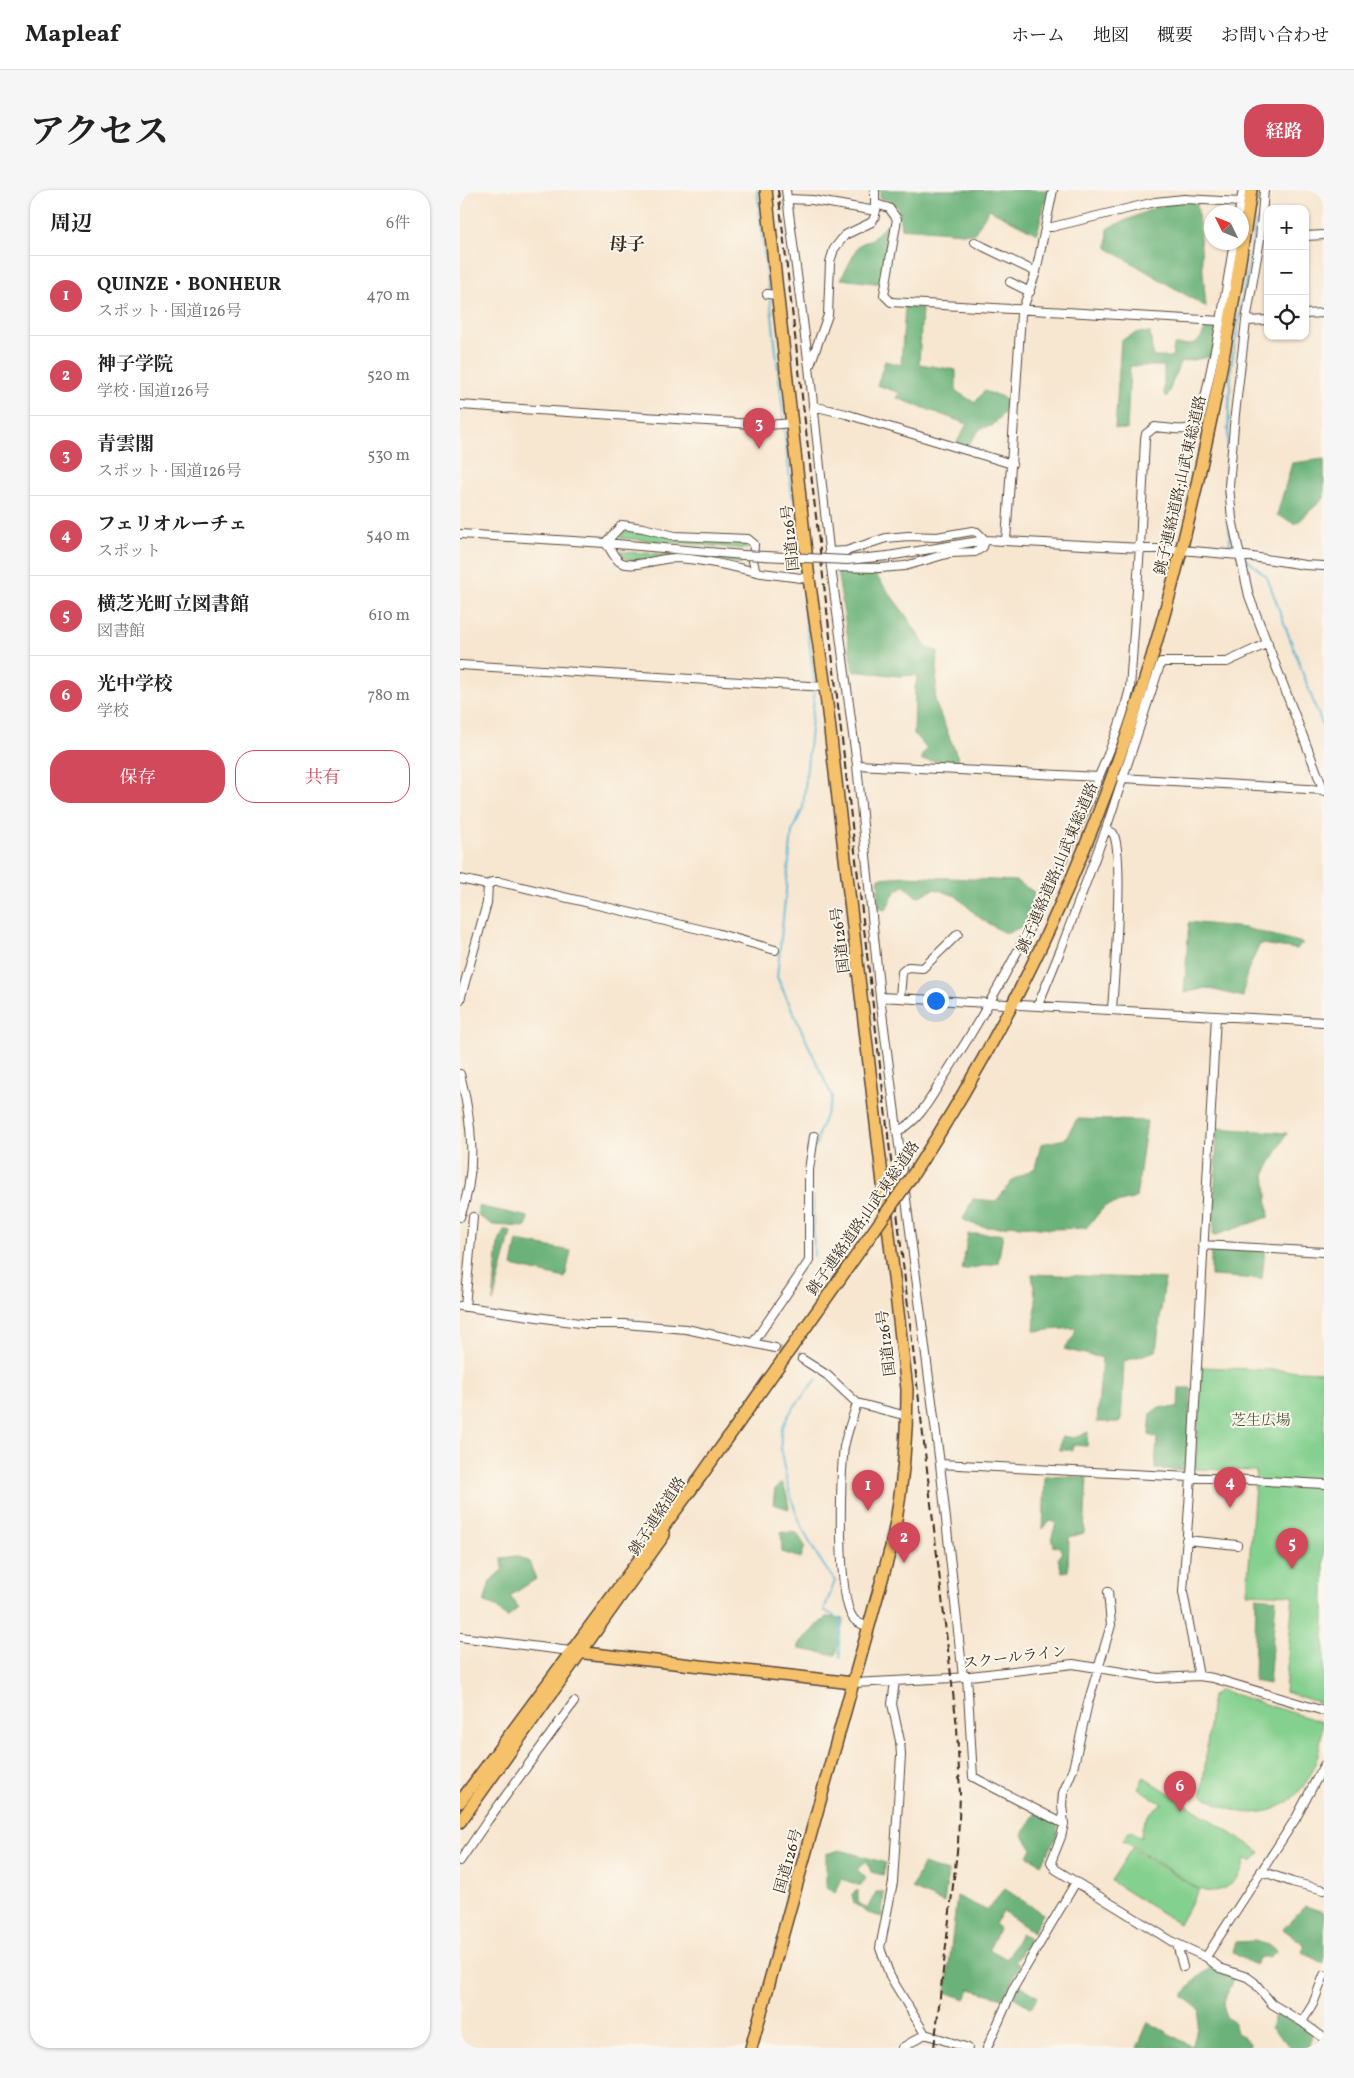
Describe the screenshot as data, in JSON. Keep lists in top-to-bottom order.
{
  "streets": {
    "highway": ["銚子連絡道路;山武東総道路", "国道126号", "銚子連絡道路"],
    "street": ["スクールライン"]
  },
  "crossings": [
    ["銚子連絡道路;山武東総道路", "銚子連絡道路"],
    ["国道126号", "スクールライン"]
  ],
  "districts": ["母子"],
  "parks": ["芝生広場"],
  "north": "top left",
  "page": {
    "header": "Mapleaf",
    "nav": [
      "ホーム",
      "地図",
      "概要",
      "お問い合わせ"
    ],
    "title": "アクセス",
    "buttons": [
      "経路",
      ["保存", "共有"]
    ],
    "heading": ["周辺", "6件"],
    "map_buttons": ["+", "−"],
    "list": [
      {
        "mark": "1",
        "name": "QUINZE・BONHEUR",
        "note": "スポット · 国道126号",
        "value": "470 m"
      },
      {
        "mark": "2",
        "name": "神子学院",
        "note": "学校 · 国道126号",
        "value": "520 m"
      },
      {
        "mark": "3",
        "name": "青雲閣",
        "note": "スポット · 国道126号",
        "value": "530 m"
      },
      {
        "mark": "4",
        "name": "フェリオルーチェ",
        "note": "スポット",
        "value": "540 m"
      },
      {
        "mark": "5",
        "name": "横芝光町立図書館",
        "note": "図書館",
        "value": "610 m"
      },
      {
        "mark": "6",
        "name": "光中学校",
        "note": "学校",
        "value": "780 m"
      }
    ],
    "pins": [
      "3",
      "4",
      "1",
      "2",
      "5",
      "6"
    ]
  }
}
